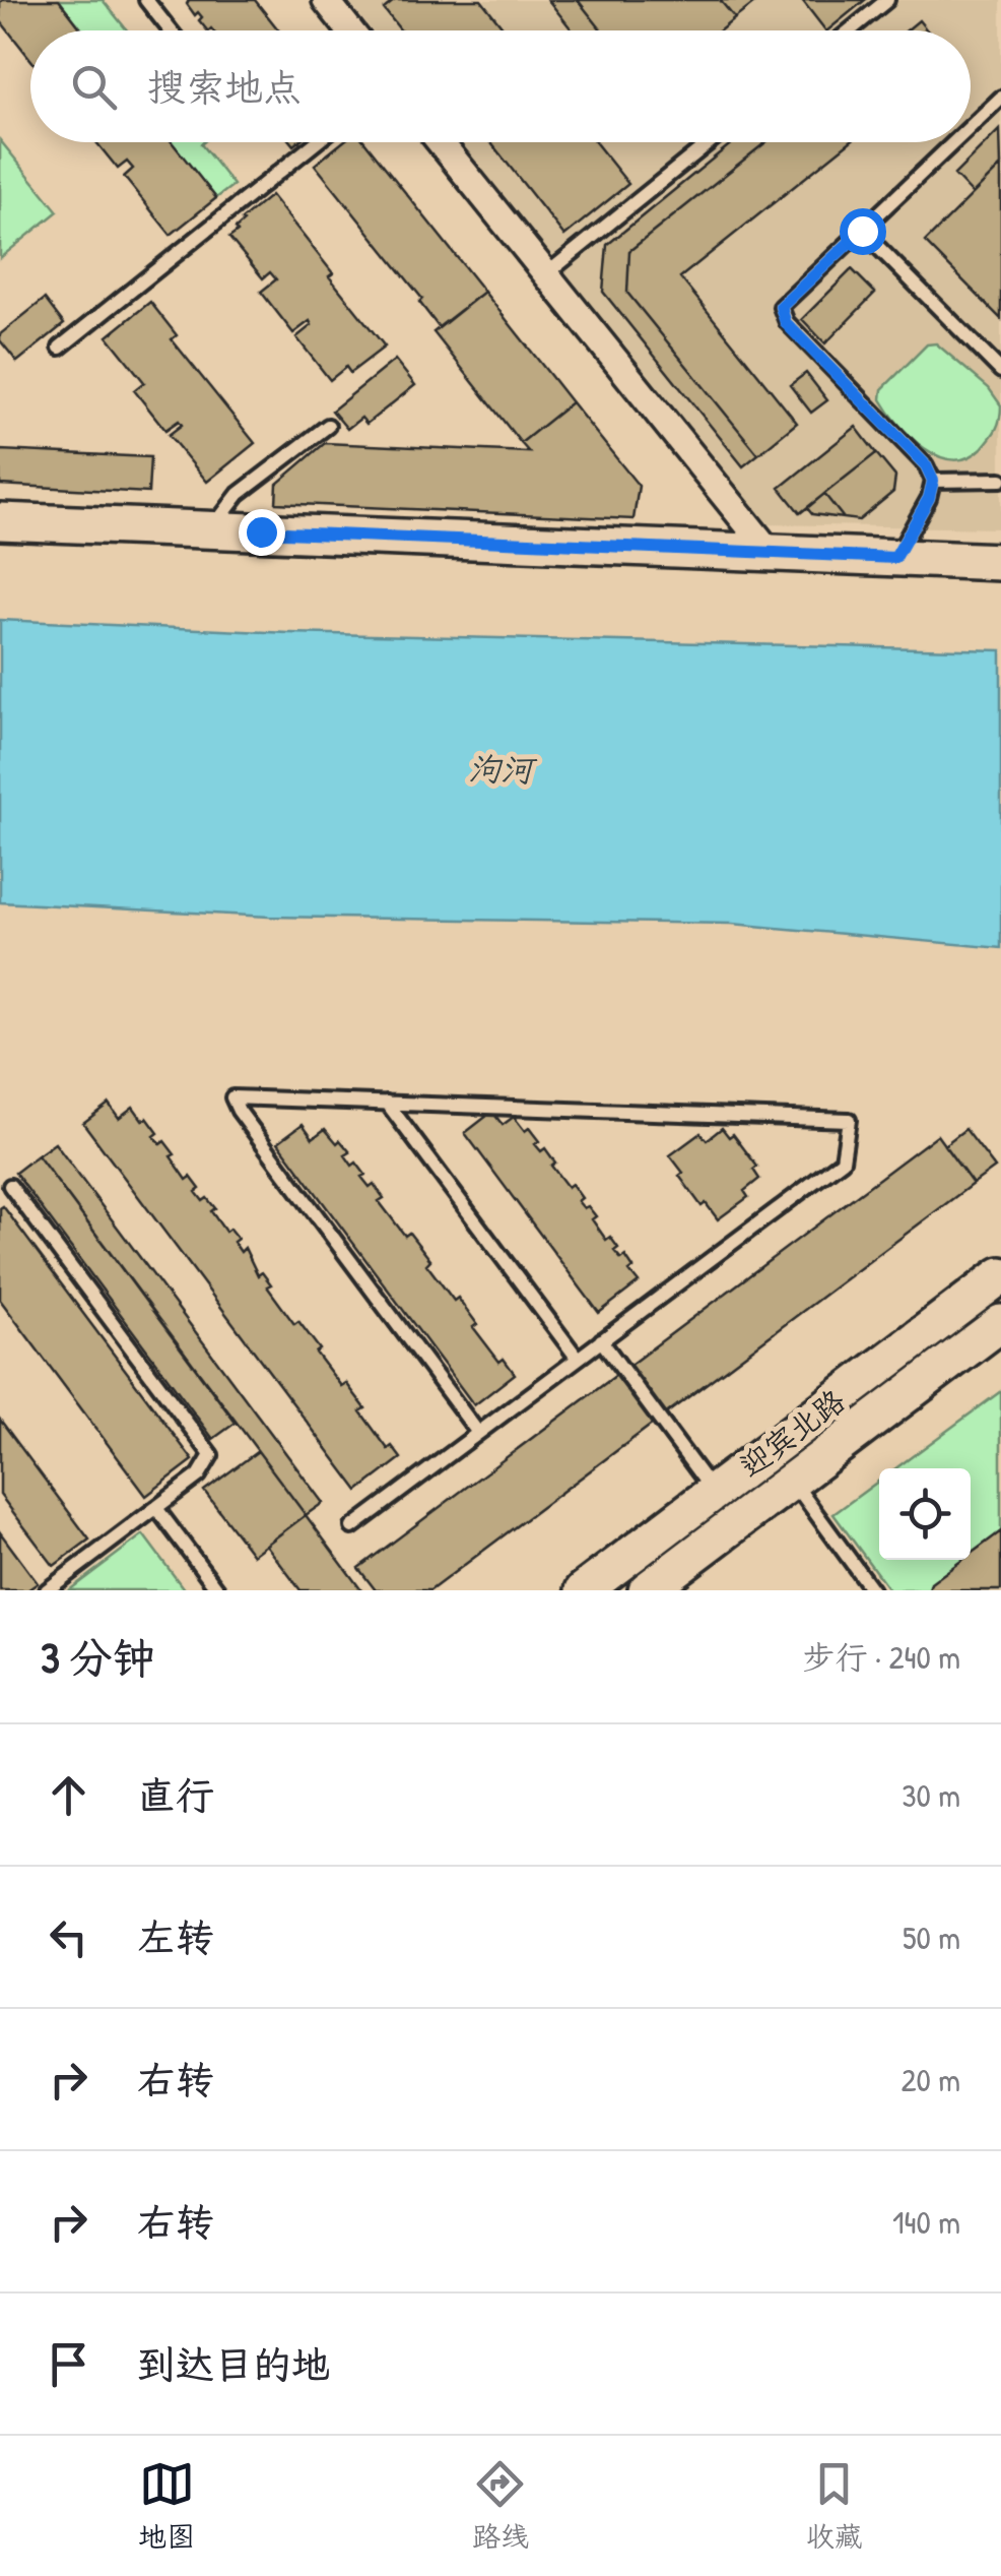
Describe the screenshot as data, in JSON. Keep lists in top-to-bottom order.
{
  "streets": {
    "street": ["迎宾北路"]
  },
  "water": ["泃河"],
  "page": {
    "search": "搜索地点",
    "heading": ["3 分钟", "步行 · 240 m"],
    "list": [
      ["直行", "30 m"],
      ["左转", "50 m"],
      ["右转", "20 m"],
      ["右转", "140 m"],
      "到达目的地"
    ],
    "nav": ["地图", "路线", "收藏"]
  }
}
